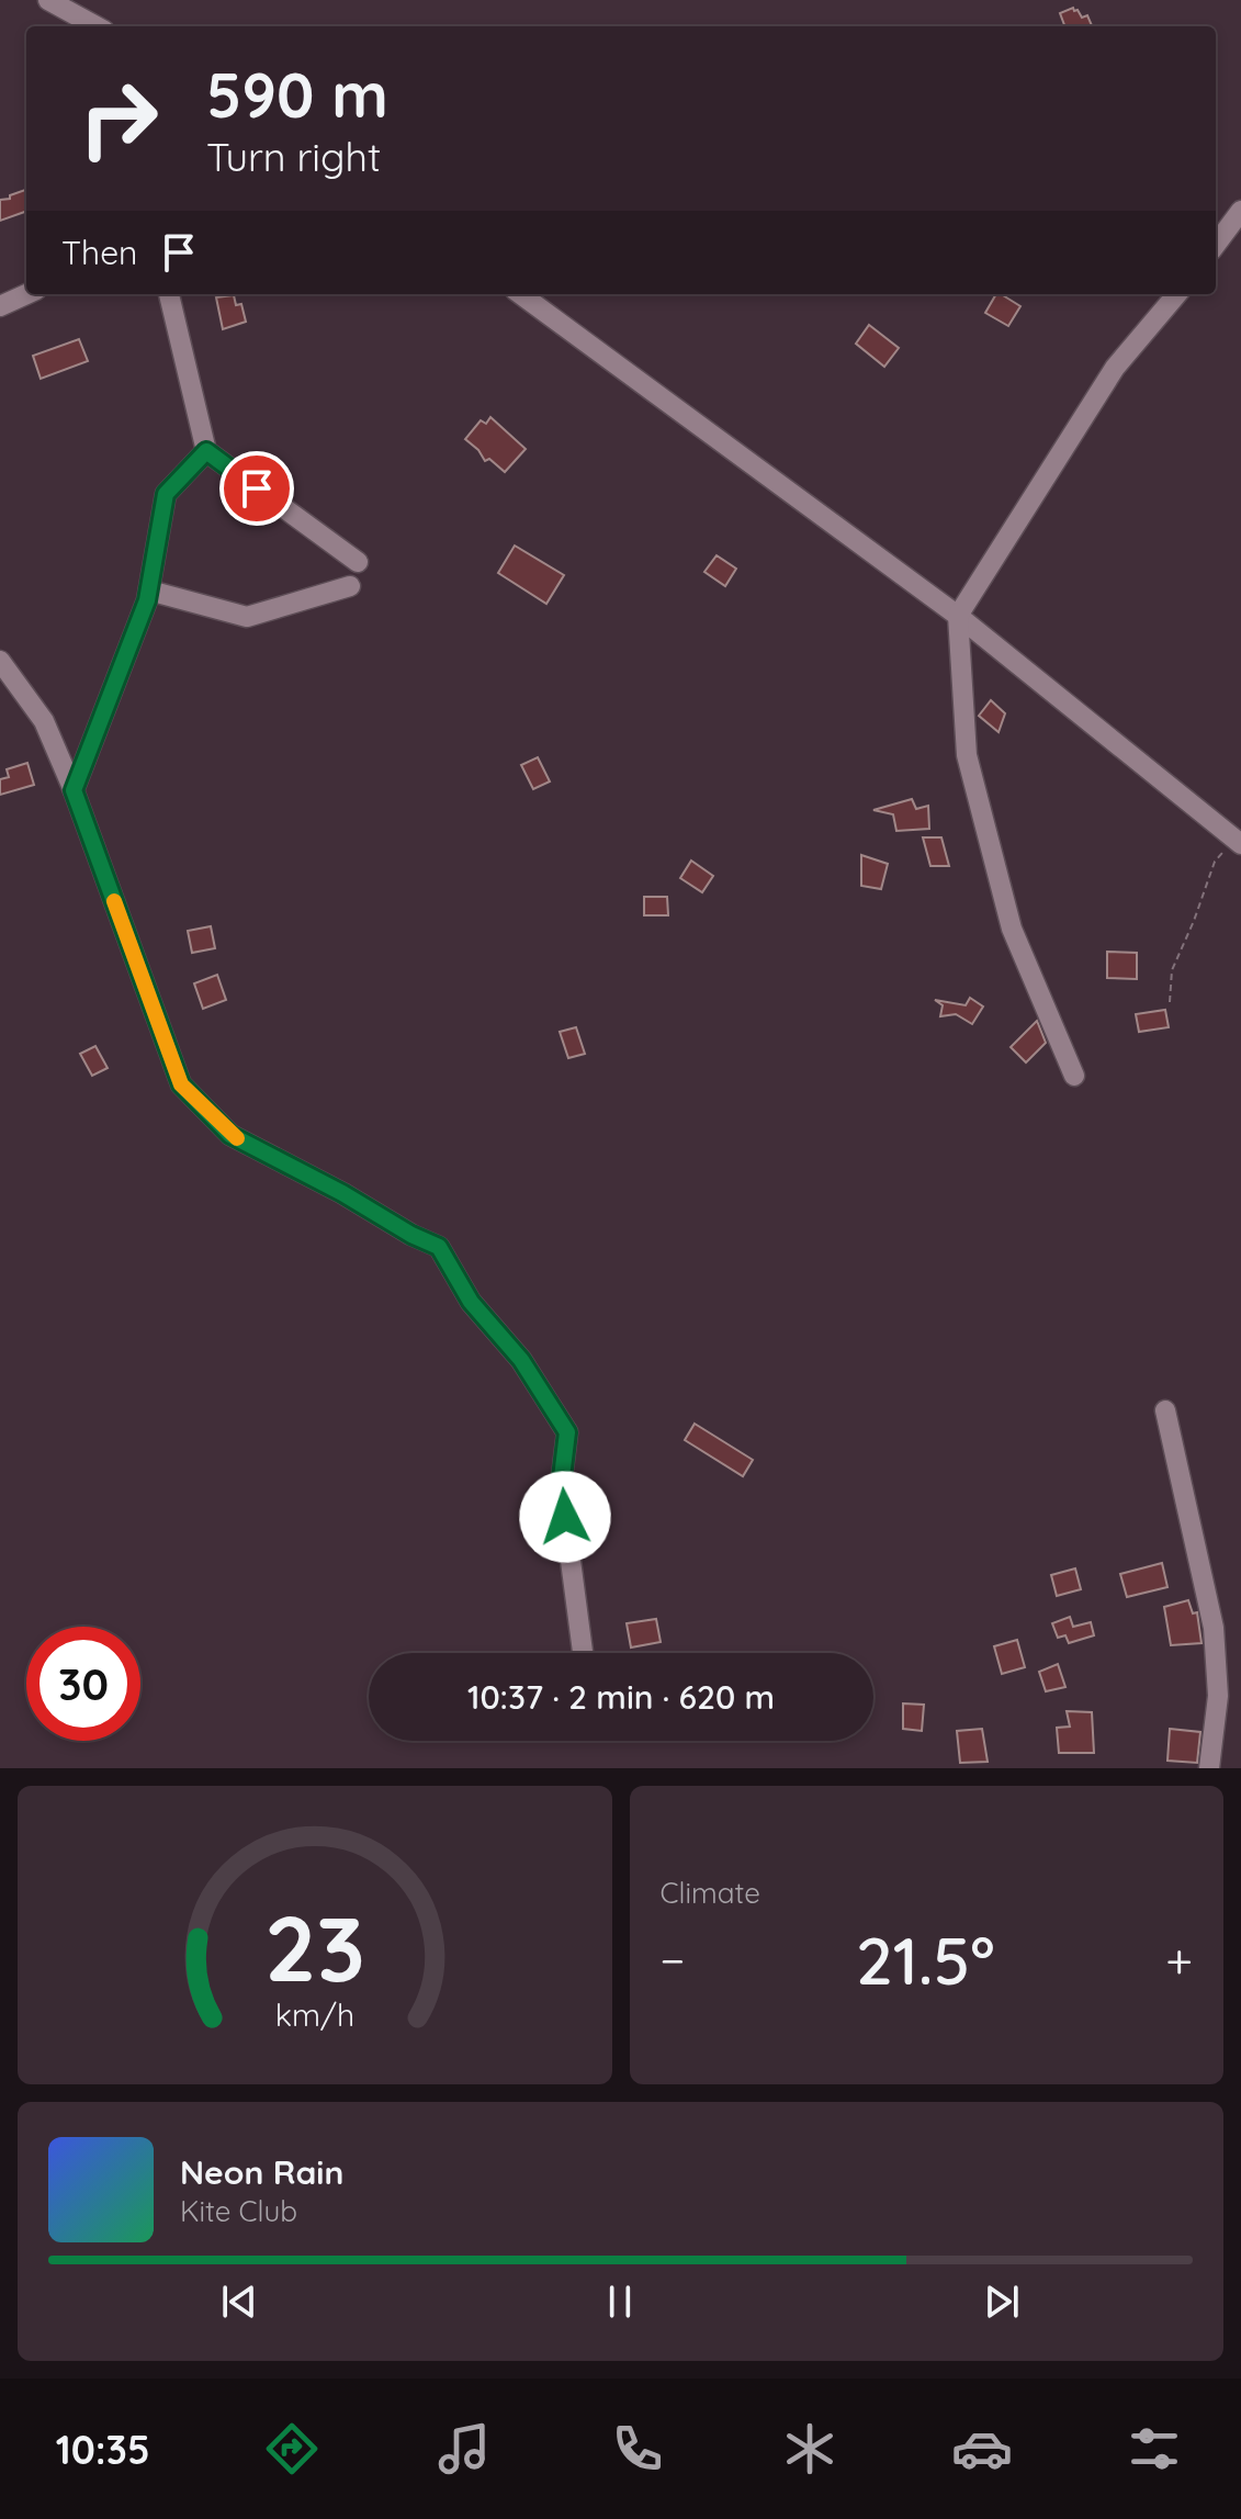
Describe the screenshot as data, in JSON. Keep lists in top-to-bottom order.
{
  "page": {
    "turn": ["590 m", "Turn right"],
    "then": "Then",
    "limit": "30",
    "trip": "10:37 · 2 min · 620 m",
    "tile": "Climate",
    "heat": ["−", "21.5°", "+"],
    "song": ["Neon Rain", "Kite Club"],
    "tabs": "10:35",
    "gauge": ["23", "km/h"]
  }
}
